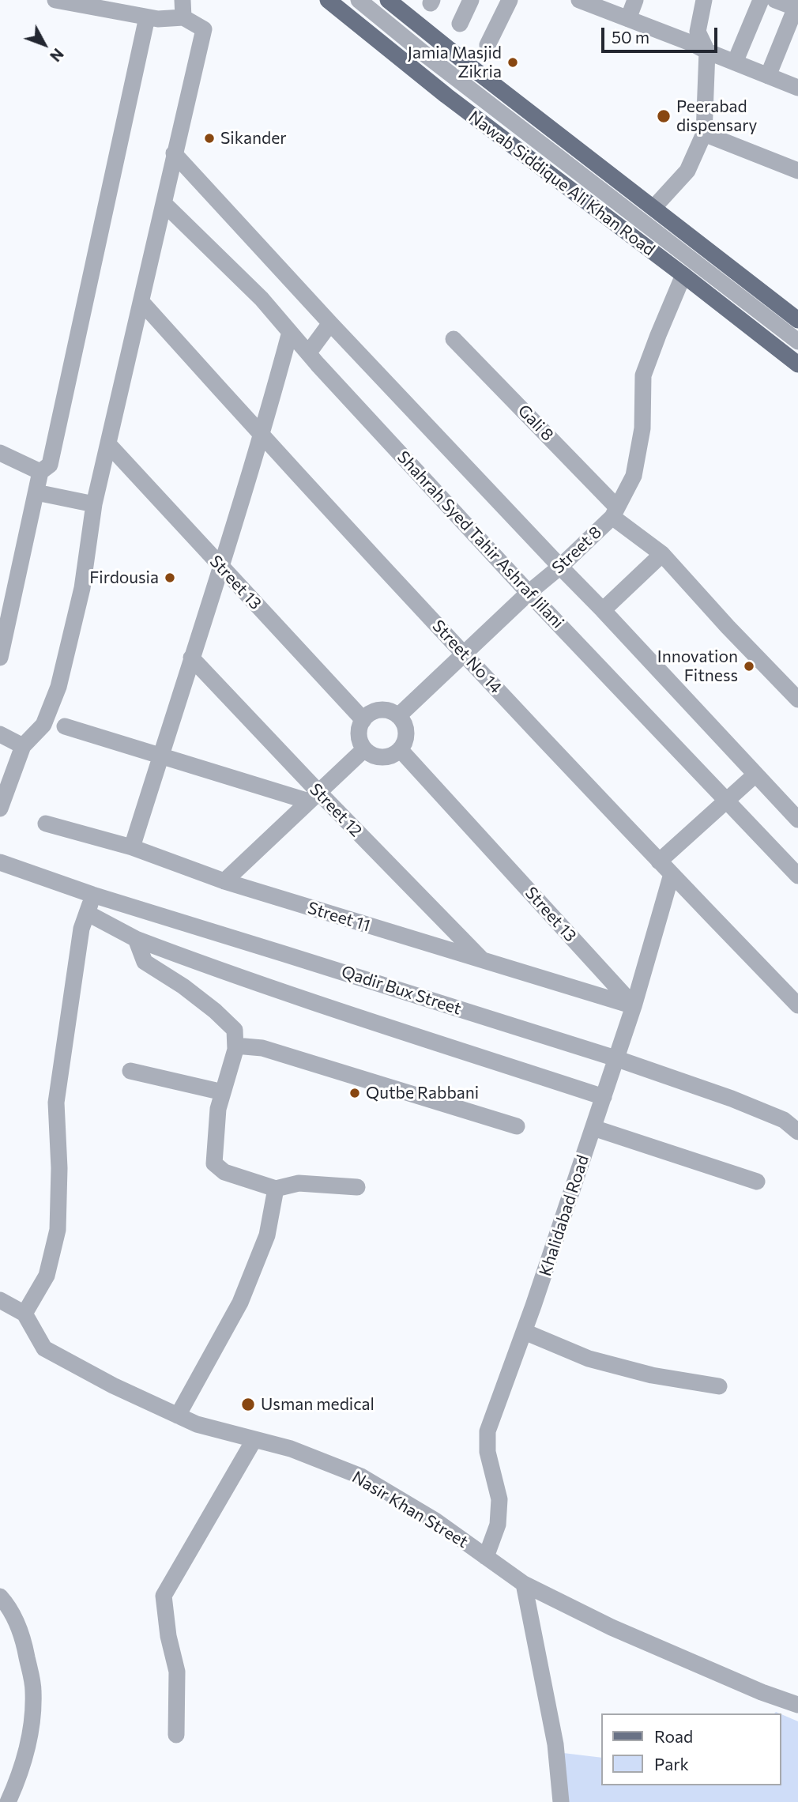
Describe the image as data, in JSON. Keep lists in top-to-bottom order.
{
  "streets": {
    "main road": ["Nawab Siddique Ali Khan Road"],
    "street": [
      "Gali 8",
      "Shahrah Syed Tahir Ashraf Jilani",
      "Street 8",
      "Street 13",
      "Street No 14",
      "Street 12",
      "Street 11",
      "Qadir Bux Street",
      "Khalidabad Road",
      "Nasir Khan Street"
    ]
  },
  "crossings": [
    ["Gali 8", "Street 8"],
    ["Shahrah Syed Tahir Ashraf Jilani", "Street 8"],
    ["Street 8", "Street 13"],
    ["Street 8", "Street No 14"],
    ["Street 13", "Street 11"],
    ["Street 13", "Khalidabad Road"],
    ["Street No 14", "Khalidabad Road"],
    ["Street 12", "Street 11"],
    ["Street 11", "Khalidabad Road"],
    ["Qadir Bux Street", "Khalidabad Road"],
    ["Khalidabad Road", "Nasir Khan Street"]
  ],
  "places": [
    "Jamia Masjid Zikria",
    "Peerabad dispensary",
    "Sikander",
    "Firdousia",
    "Innovation Fitness",
    "Qutbe Rabbani",
    "Usman medical"
  ],
  "legend": ["Road", "Park"],
  "scale_bar": "50 m",
  "north": "bottom right"
}
